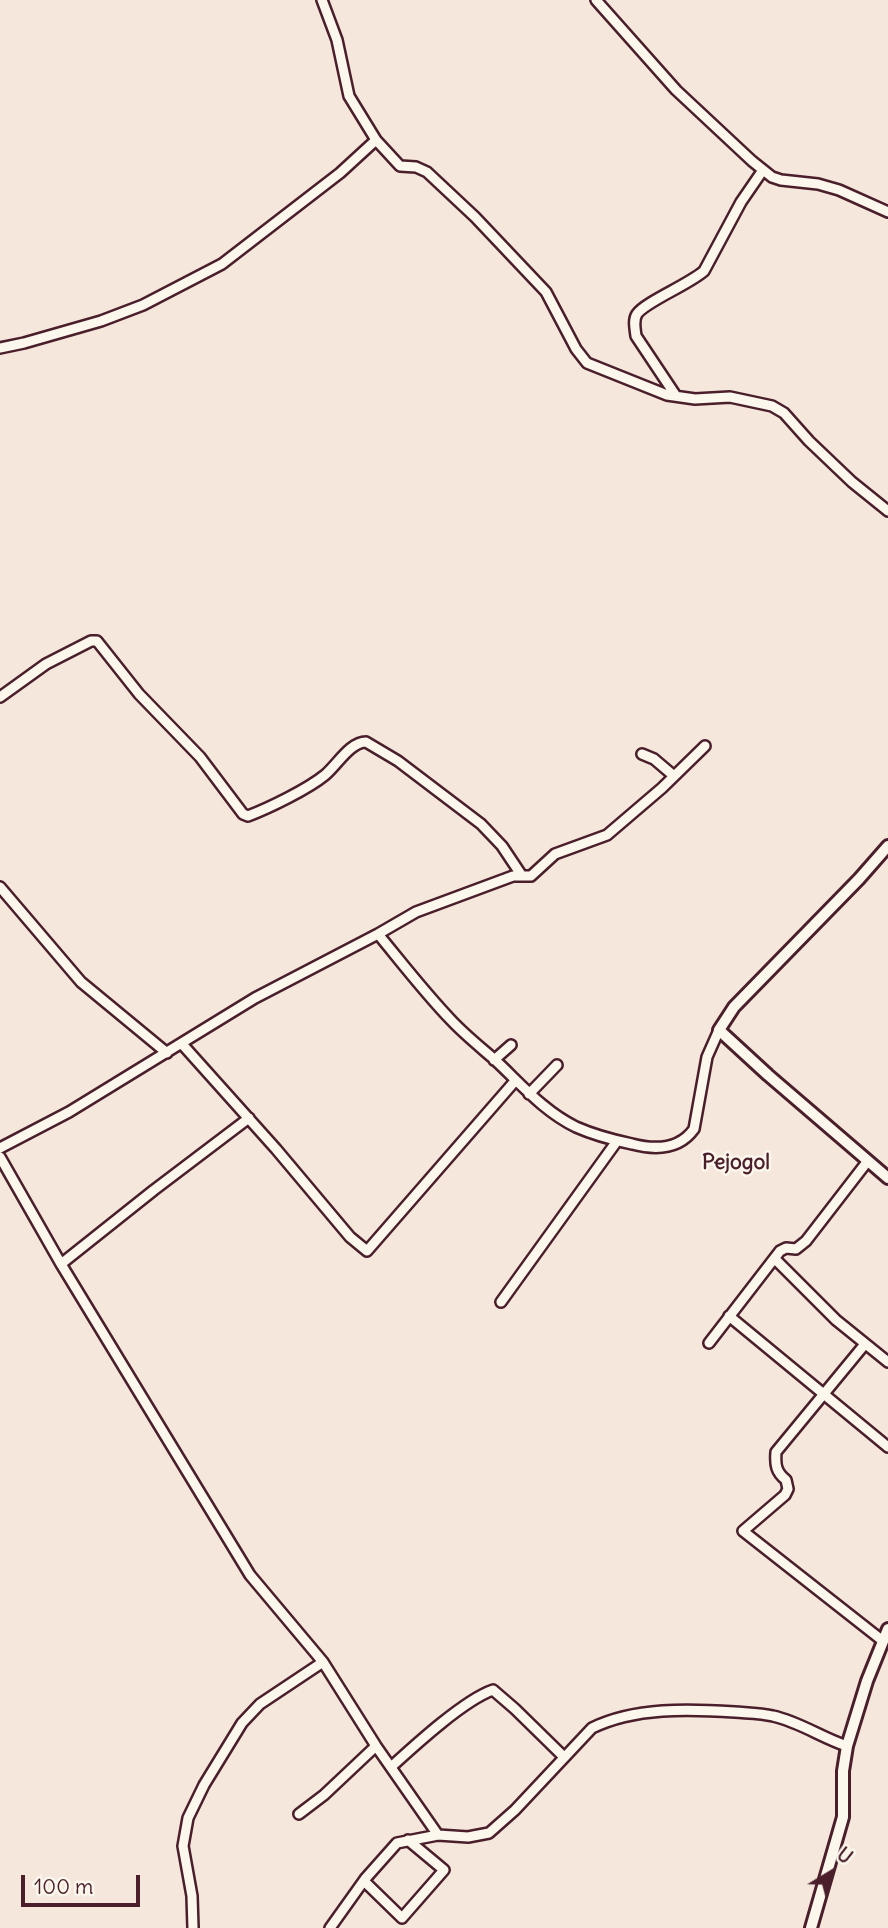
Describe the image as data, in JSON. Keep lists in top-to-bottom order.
{
  "districts": ["Pejogol"],
  "scale_bar": "100 m",
  "north": "top right"
}
